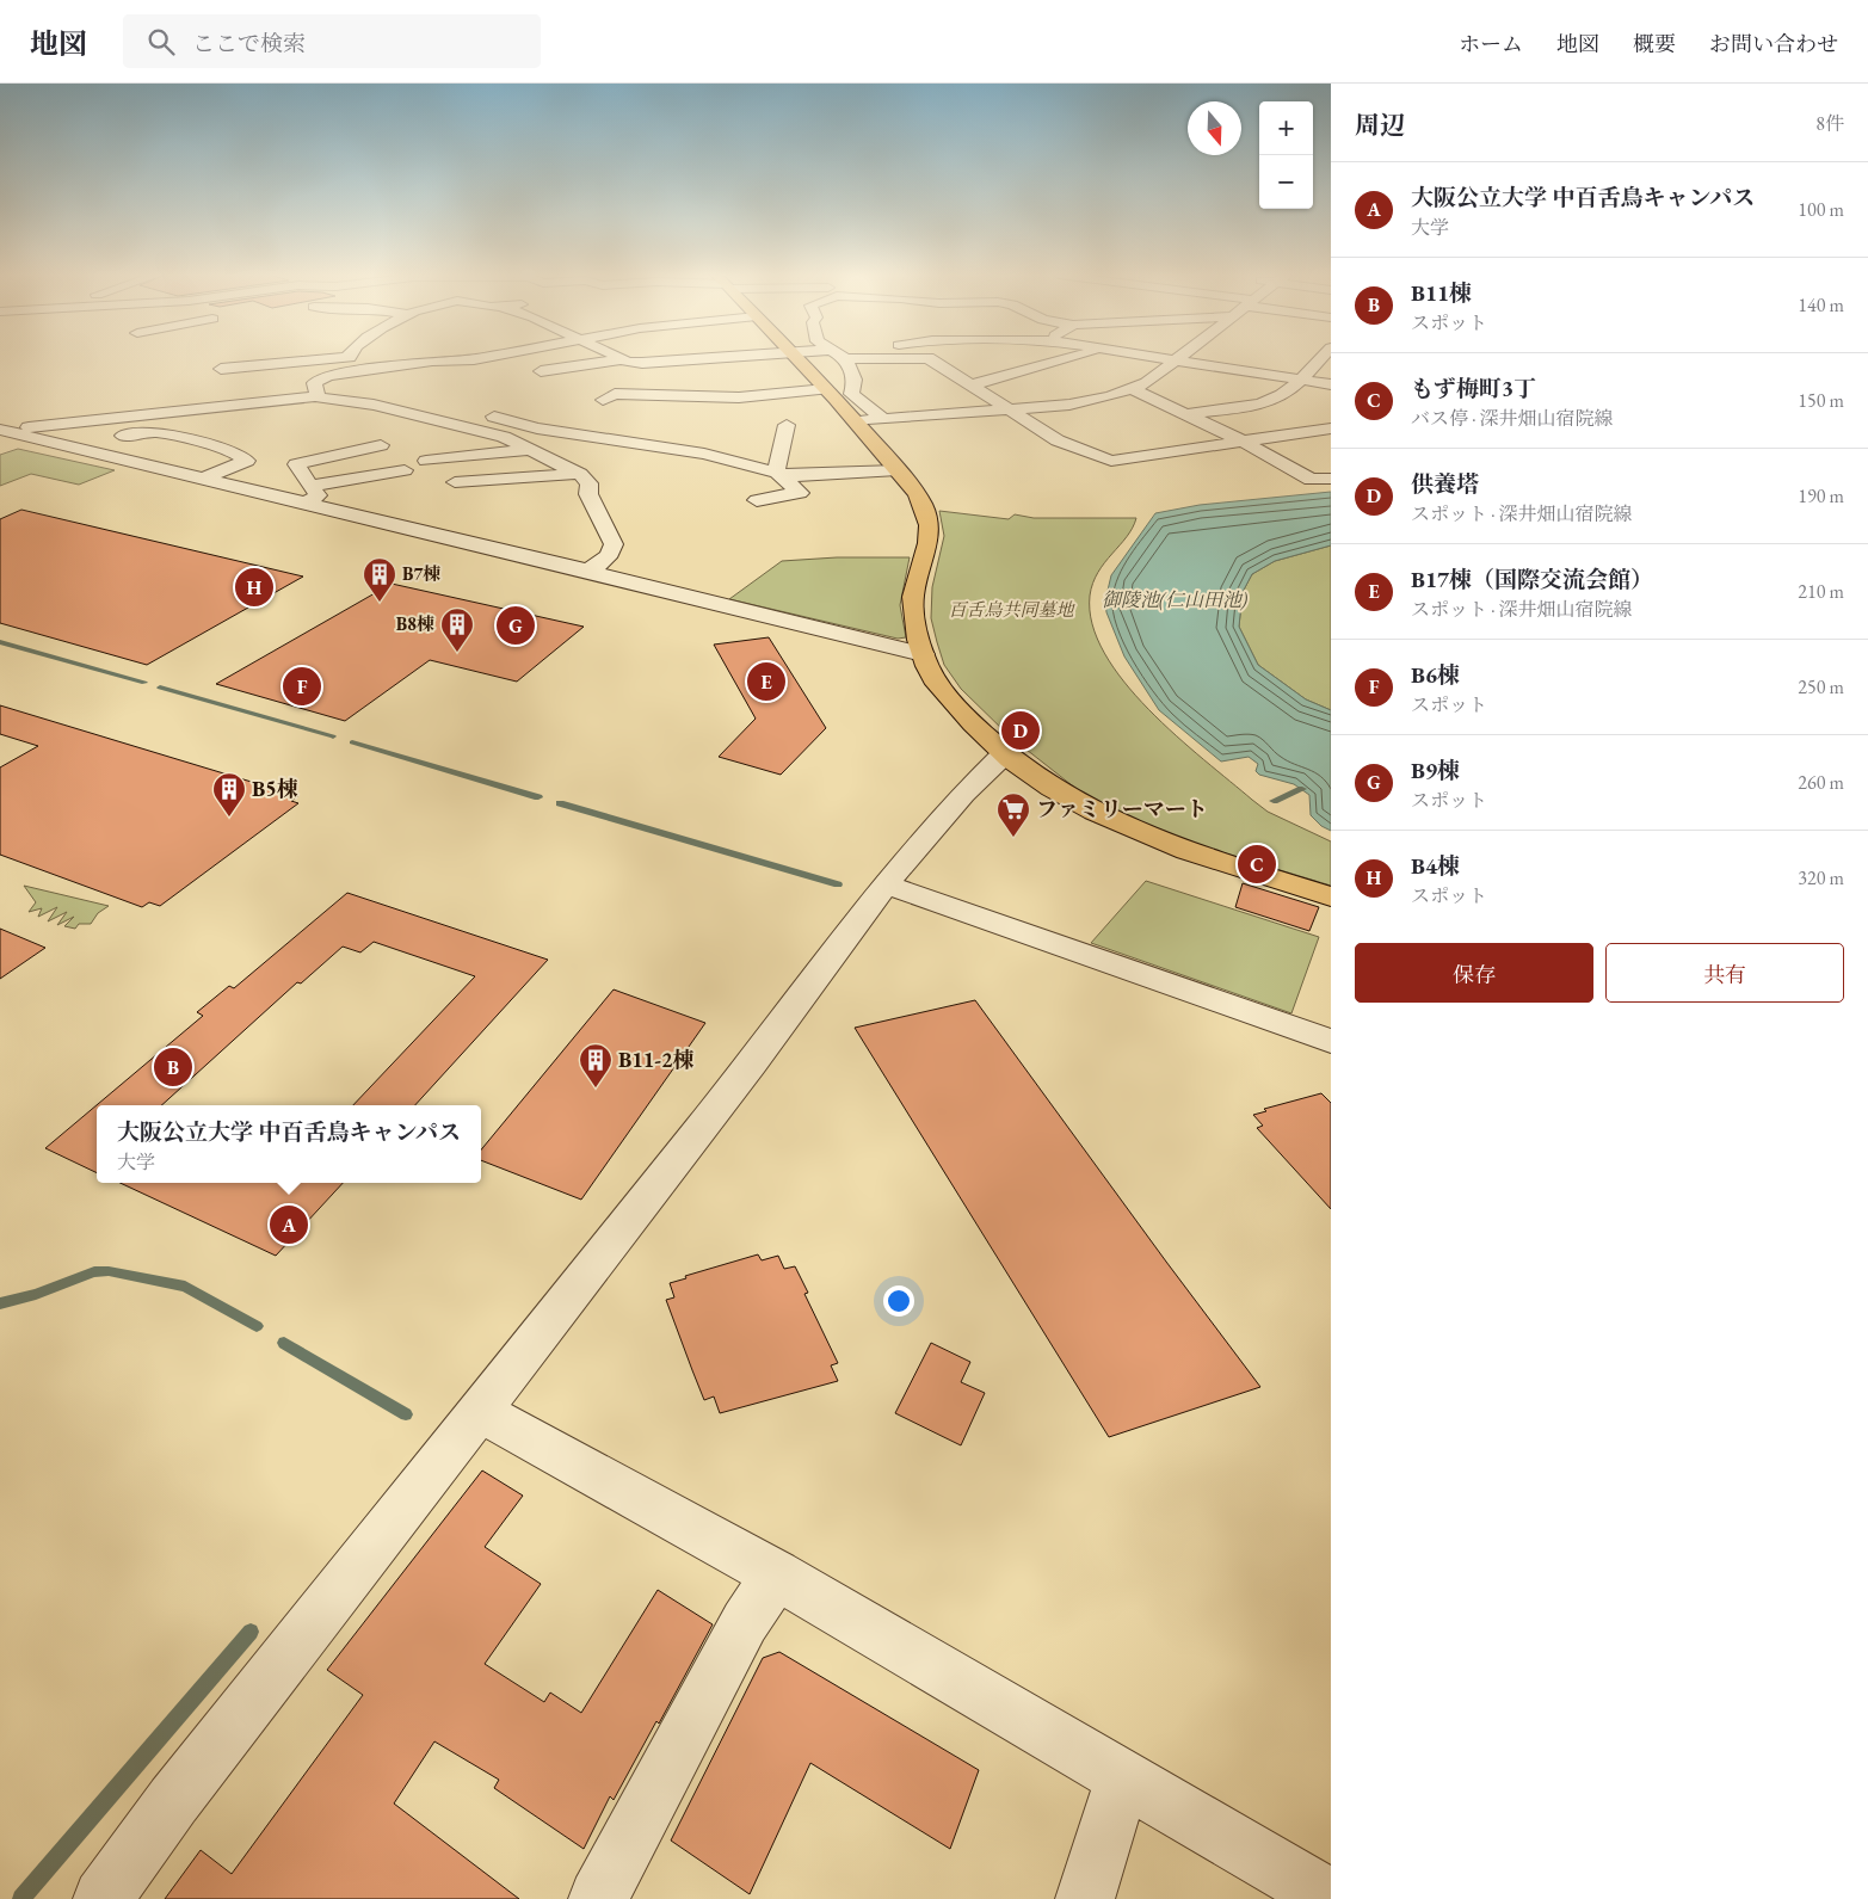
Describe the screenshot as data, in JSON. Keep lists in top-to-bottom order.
{
  "water": ["御陵池(仁山田池)"],
  "parks": ["百舌鳥共同墓地"],
  "places": {
    "building": [
      "B7棟",
      "B8棟",
      "B5棟",
      "B11-2棟"
    ],
    "supermarket": ["ファミリーマート"]
  },
  "north": "bottom",
  "page": {
    "header": "地図",
    "search": "ここで検索",
    "nav": [
      "ホーム",
      "地図",
      "概要",
      "お問い合わせ"
    ],
    "heading": ["周辺", "8件"],
    "map_buttons": ["+", "−"],
    "list": [
      {
        "mark": "A",
        "name": "大阪公立大学 中百舌鳥キャンパス",
        "note": "大学",
        "value": "100 m"
      },
      {
        "mark": "B",
        "name": "B11棟",
        "note": "スポット",
        "value": "140 m"
      },
      {
        "mark": "C",
        "name": "もず梅町3丁",
        "note": "バス停 · 深井畑山宿院線",
        "value": "150 m"
      },
      {
        "mark": "D",
        "name": "供養塔",
        "note": "スポット · 深井畑山宿院線",
        "value": "190 m"
      },
      {
        "mark": "E",
        "name": "B17棟（国際交流会館）",
        "note": "スポット · 深井畑山宿院線",
        "value": "210 m"
      },
      {
        "mark": "F",
        "name": "B6棟",
        "note": "スポット",
        "value": "250 m"
      },
      {
        "mark": "G",
        "name": "B9棟",
        "note": "スポット",
        "value": "260 m"
      },
      {
        "mark": "H",
        "name": "B4棟",
        "note": "スポット",
        "value": "320 m"
      }
    ],
    "pins": [
      "H",
      "G",
      "E",
      "F",
      "D",
      "C",
      "B",
      "A"
    ],
    "buttons": ["保存", "共有"],
    "popup": ["大阪公立大学 中百舌鳥キャンパス", "大学"]
  }
}
